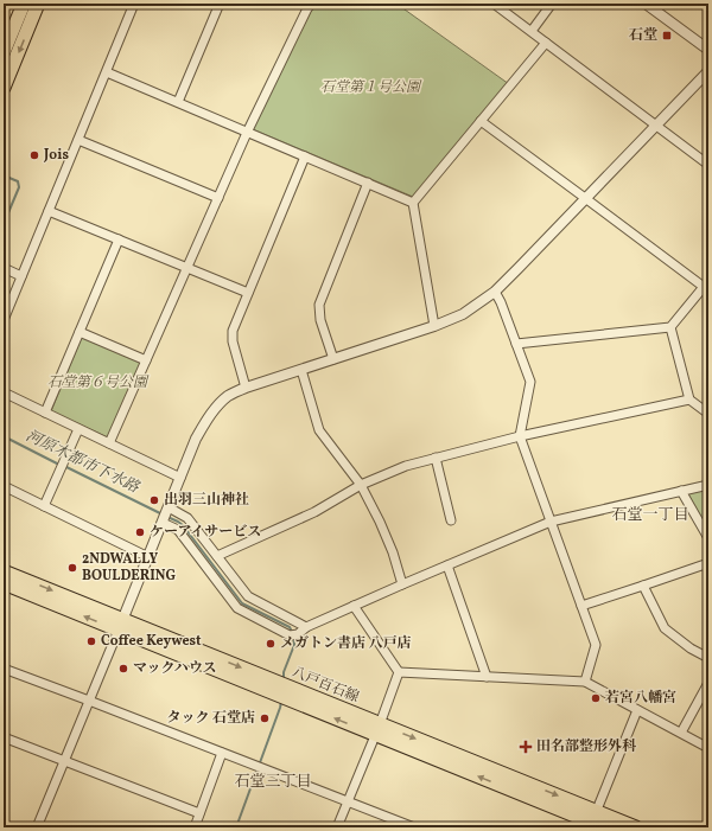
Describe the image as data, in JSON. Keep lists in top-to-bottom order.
{
  "streets": {
    "main road": ["八戸百石線"]
  },
  "districts": ["石堂一丁目", "石堂三丁目"],
  "water": ["河原木都市下水路"],
  "parks": ["石堂第１号公園", "石堂第６号公園"],
  "places": {
    "transit": ["石堂"],
    "other": [
      "Jois",
      "出羽三山神社",
      "ケーアイサービス",
      "2NDWALLY BOULDERING",
      "Coffee Keywest",
      "メガトン書店 八戸店",
      "マックハウス",
      "若宮八幡宮",
      "タック 石堂店"
    ],
    "health": ["田名部整形外科"]
  }
}
